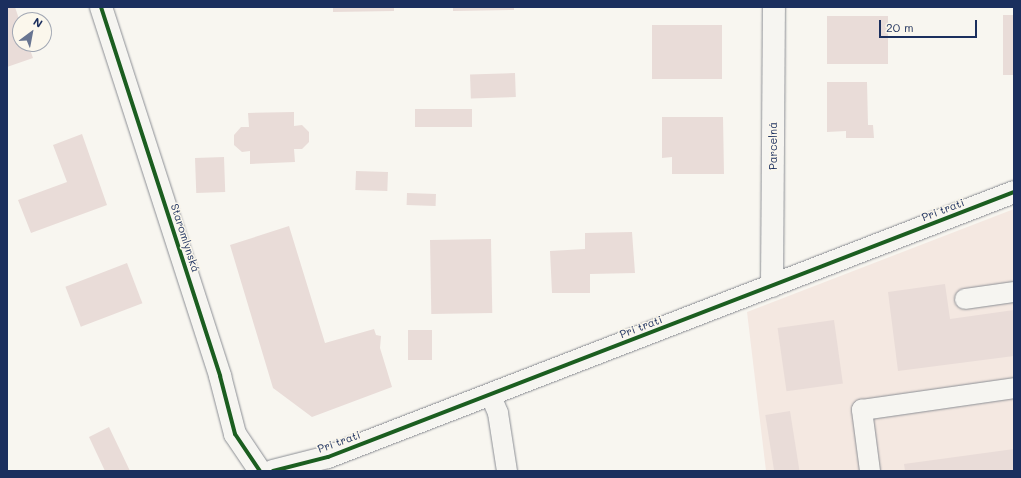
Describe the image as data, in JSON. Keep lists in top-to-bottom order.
{
  "streets": {
    "street": ["Parcelná", "Pri trati", "Staromlynská"]
  },
  "crossings": [
    ["Parcelná", "Pri trati"]
  ],
  "scale_bar": "20 m",
  "north": "top right"
}
